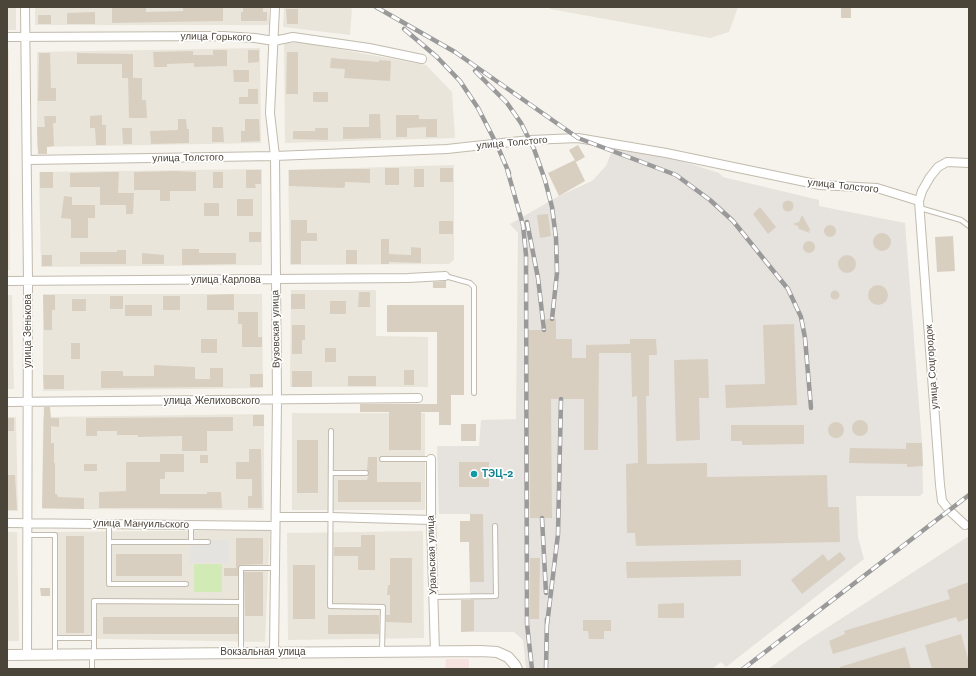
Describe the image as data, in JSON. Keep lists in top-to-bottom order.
{
  "streets": {
    "street": [
      "улица Горького",
      "улица Толстого",
      "улица Карлова",
      "Вузовская улица",
      "улица Зенькова",
      "улица Соцгородок",
      "улица Желиховского",
      "улица Мануильского",
      "Уральская улица",
      "Вокзальная улица"
    ]
  },
  "crossings": [
    ["улица Горького", "Вузовская улица"],
    ["улица Горького", "улица Зенькова"],
    ["улица Толстого", "Вузовская улица"],
    ["улица Толстого", "улица Зенькова"],
    ["улица Толстого", "улица Соцгородок"],
    ["улица Карлова", "Вузовская улица"],
    ["улица Карлова", "улица Зенькова"],
    ["Вузовская улица", "улица Желиховского"],
    ["Вузовская улица", "улица Мануильского"],
    ["Вузовская улица", "Вокзальная улица"],
    ["улица Зенькова", "улица Желиховского"],
    ["улица Зенькова", "улица Мануильского"],
    ["улица Зенькова", "Вокзальная улица"],
    ["улица Мануильского", "Уральская улица"],
    ["Уральская улица", "Вокзальная улица"]
  ],
  "places": ["ТЭЦ-2"]
}
